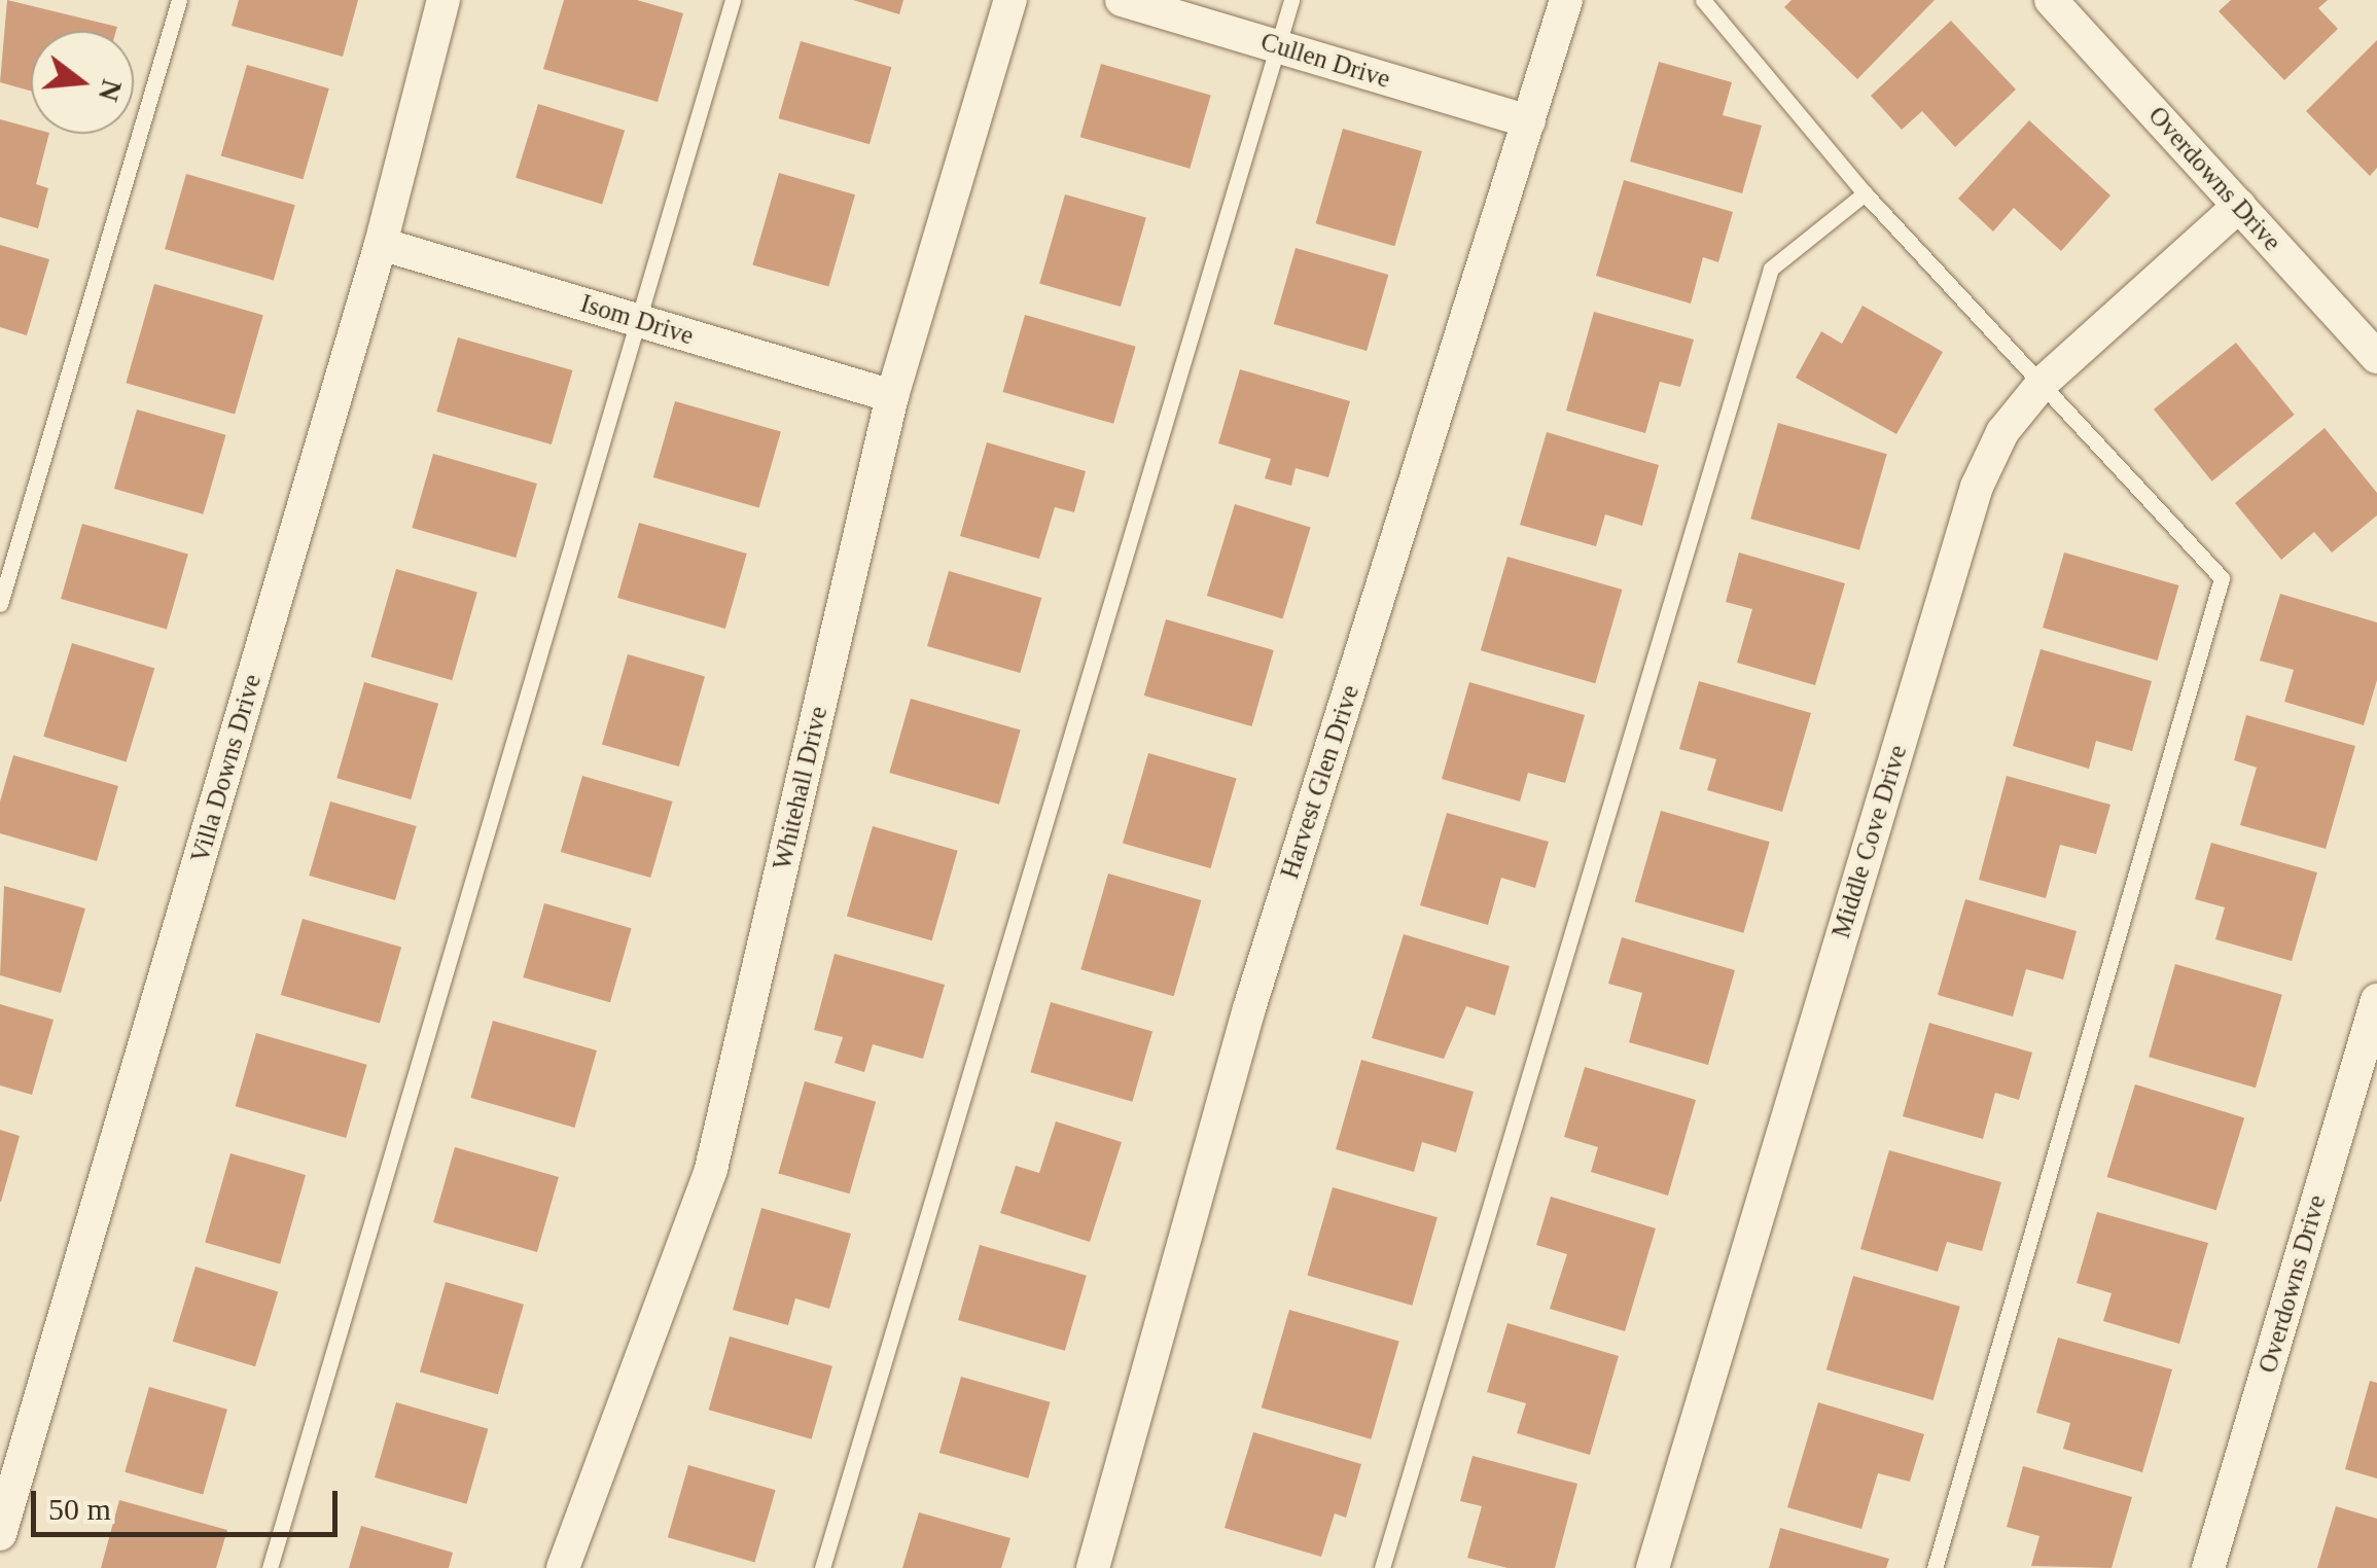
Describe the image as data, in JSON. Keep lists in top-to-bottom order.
{
  "streets": {
    "street": [
      "Cullen Drive",
      "Overdowns Drive",
      "Isom Drive",
      "Villa Downs Drive",
      "Harvest Glen Drive",
      "Whitehall Drive",
      "Middle Cove Drive"
    ]
  },
  "crossings": [
    ["Cullen Drive", "Harvest Glen Drive"],
    ["Overdowns Drive", "Middle Cove Drive"],
    ["Isom Drive", "Villa Downs Drive"],
    ["Isom Drive", "Whitehall Drive"]
  ],
  "scale_bar": "50 m",
  "north": "right"
}
